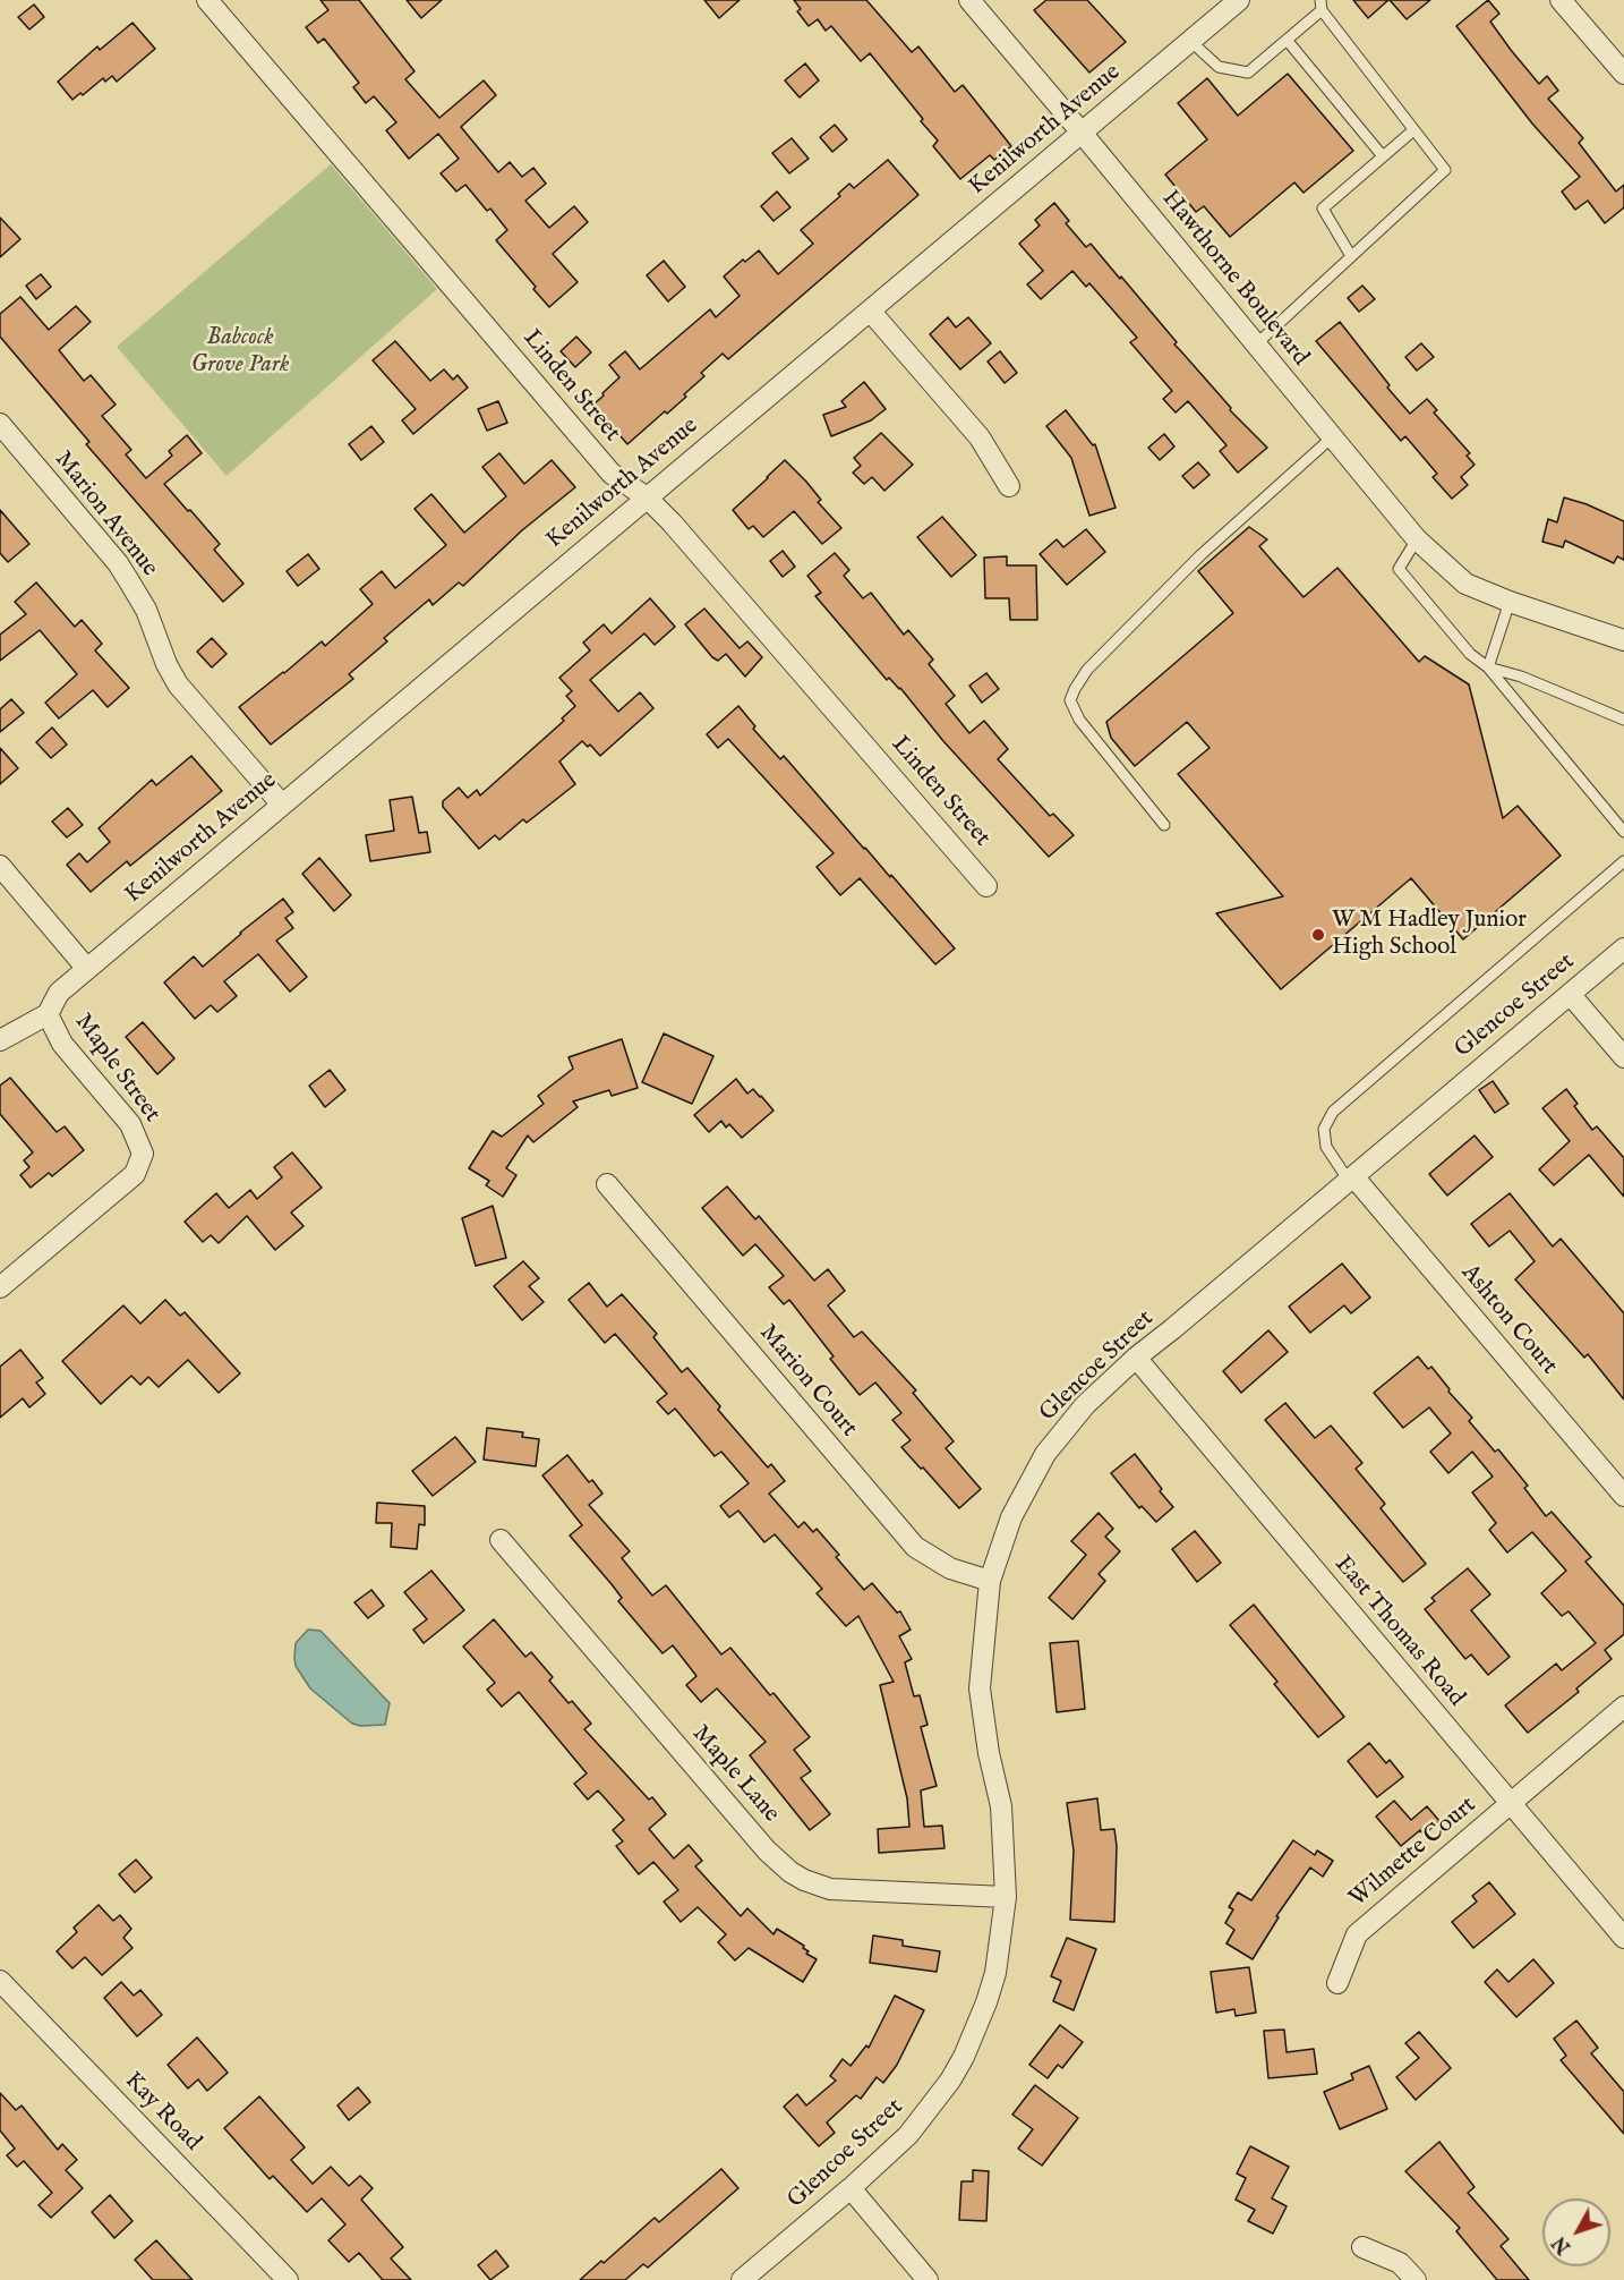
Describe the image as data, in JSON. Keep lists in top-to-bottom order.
{
  "streets": {
    "street": [
      "Kenilworth Avenue",
      "Hawthorne Boulevard",
      "Linden Street",
      "Marion Avenue",
      "Glencoe Street",
      "Maple Street",
      "Ashton Court",
      "Marion Court",
      "East Thomas Road",
      "Maple Lane",
      "Wilmette Court",
      "Kay Road"
    ]
  },
  "crossings": [
    ["Kenilworth Avenue", "Hawthorne Boulevard"],
    ["Kenilworth Avenue", "Linden Street"],
    ["Kenilworth Avenue", "Marion Avenue"],
    ["Kenilworth Avenue", "Maple Street"],
    ["Glencoe Street", "Ashton Court"],
    ["Glencoe Street", "Marion Court"],
    ["Glencoe Street", "East Thomas Road"],
    ["Glencoe Street", "Maple Lane"],
    ["East Thomas Road", "Wilmette Court"]
  ],
  "parks": ["Babcock Grove Park"],
  "places": ["W M Hadley Junior High School"],
  "north": "bottom left"
}
